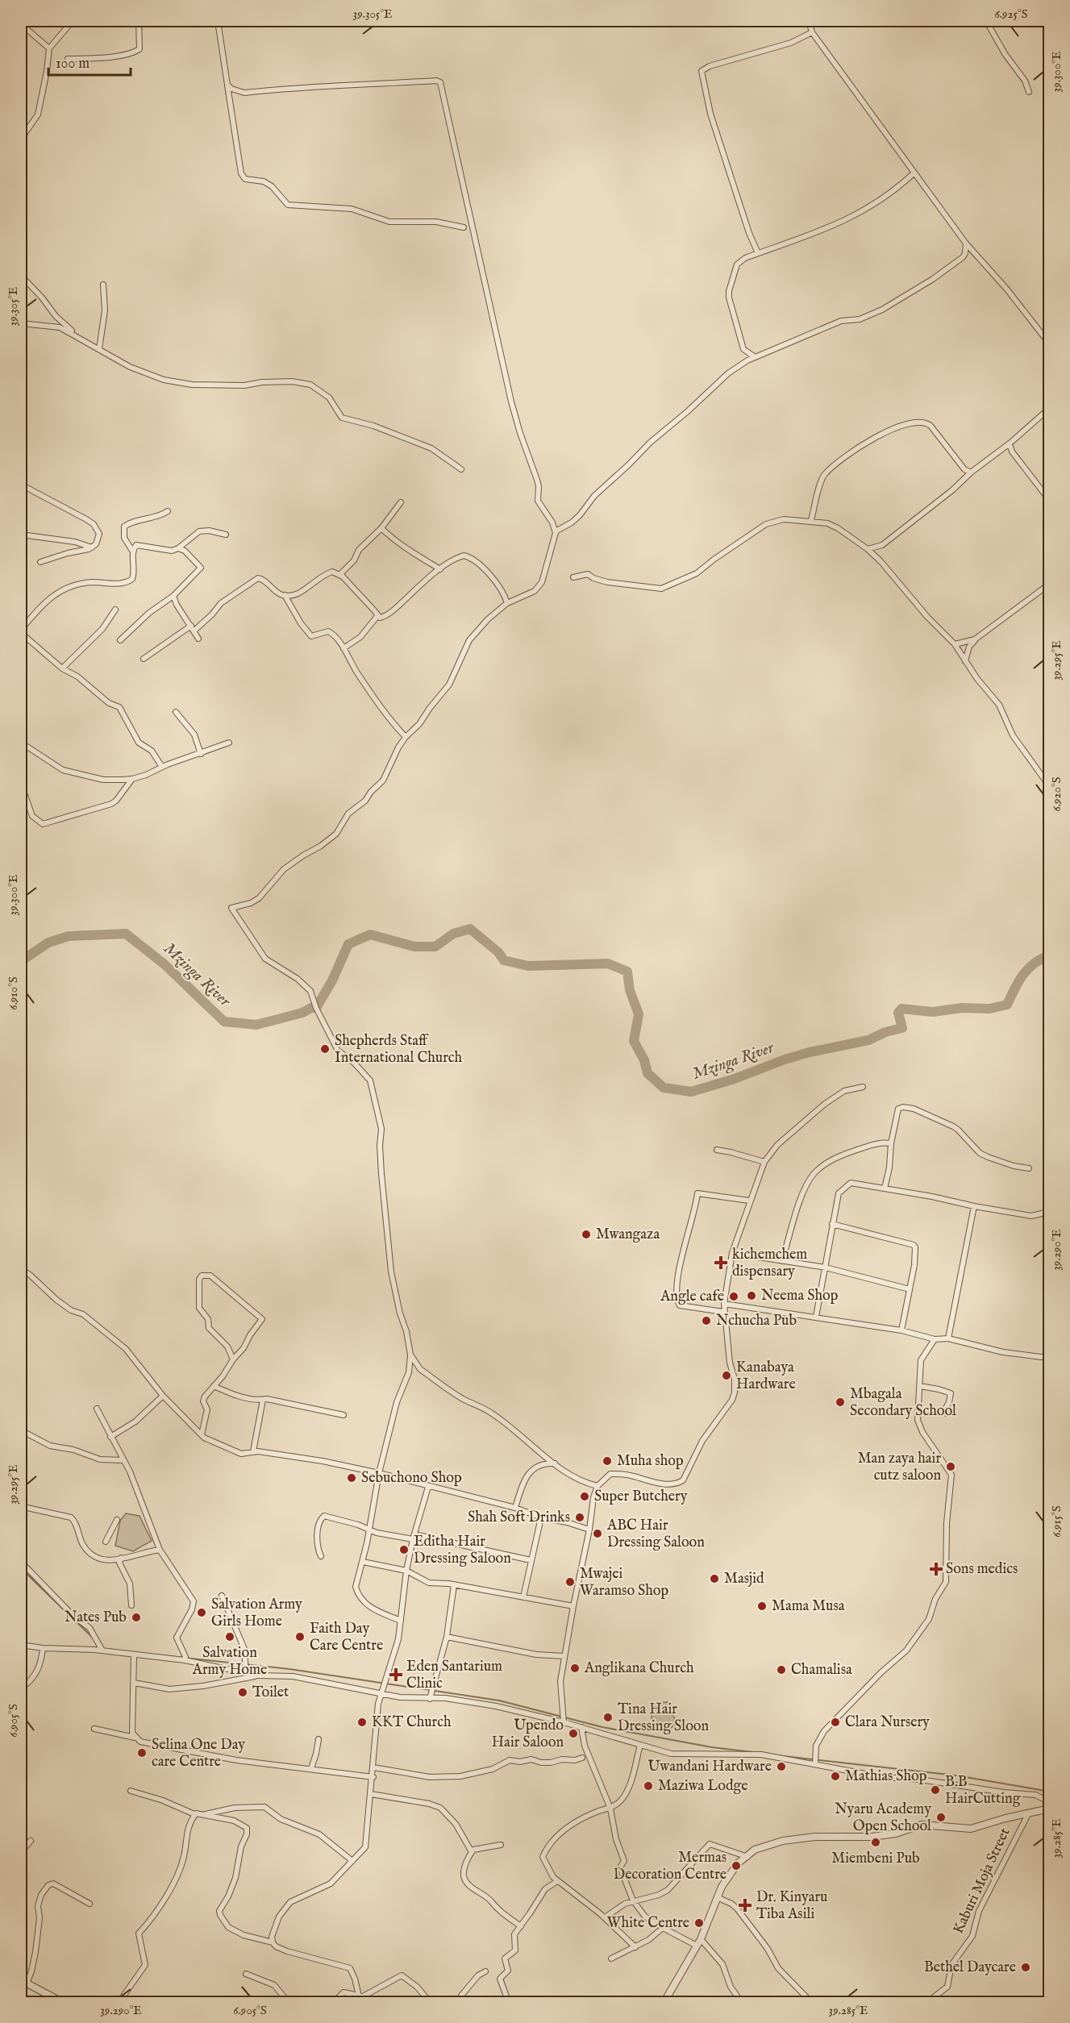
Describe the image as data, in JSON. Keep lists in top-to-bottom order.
{
  "streets": {
    "street": ["Kaburi Moja Street"]
  },
  "water": ["Mzinga River"],
  "places": {
    "other": [
      "Shepherds Staff International Church",
      "Mwangaza",
      "Neema Shop",
      "Angle cafe",
      "Nchucha Pub",
      "Kanabaya Hardware",
      "Mbagala Secondary School",
      "Muha shop",
      "Man zaya hair cutz saloon",
      "Sebuchono Shop",
      "Super Butchery",
      "Shah Soft Drinks",
      "ABC Hair Dressing Saloon",
      "Editha Hair Dressing Saloon",
      "Masjid",
      "Mwajei Waramso Shop",
      "Mama Musa",
      "Salvation Army Girls Home",
      "Nates Pub",
      "Salvation Army Home",
      "Faith Day Care Centre",
      "Anglikana Church",
      "Chamalisa",
      "Toilet",
      "Tina Hair Dressing Sloon",
      "KKT Church",
      "Clara Nursery",
      "Upendo Hair Saloon",
      "Selina One Day care Centre",
      "Uwandani Hardware",
      "Mathias Shop",
      "Maziwa Lodge",
      "B.B HairCutting",
      "Nyaru Academy Open School",
      "Miembeni Pub",
      "Mermas Decoration Centre",
      "White Centre",
      "Bethel Daycare"
    ],
    "health": [
      "kichemchem dispensary",
      "Sons medics",
      "Eden Santarium Clinic",
      "Dr. Kinyaru Tiba Asili"
    ]
  },
  "scale_bar": "100 m",
  "coordinates": [
    "39.305°E",
    "6.925°S",
    "39.300°E",
    "39.295°E",
    "6.920°S",
    "6.910°S",
    "39.290°E",
    "6.915°S",
    "6.905°S",
    "39.285°E"
  ]
}
